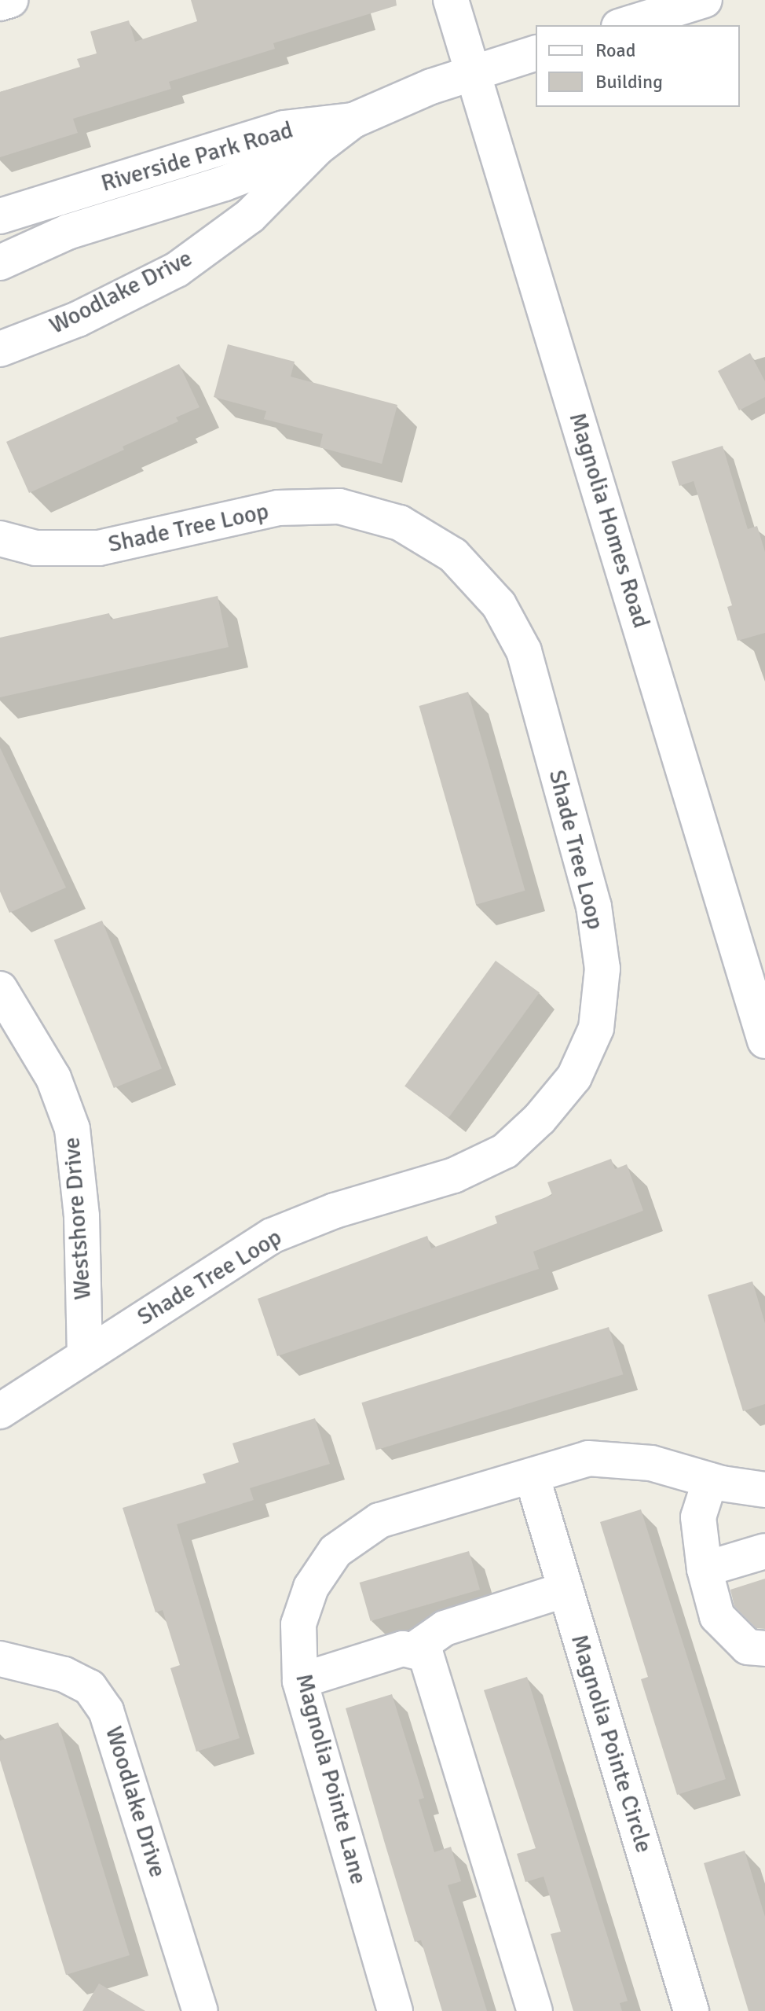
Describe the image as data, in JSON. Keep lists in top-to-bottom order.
{
  "streets": {
    "street": [
      "Riverside Park Road",
      "Woodlake Drive",
      "Magnolia Homes Road",
      "Shade Tree Loop",
      "Westshore Drive",
      "Magnolia Pointe Circle",
      "Magnolia Pointe Lane"
    ]
  },
  "crossings": [
    ["Riverside Park Road", "Woodlake Drive"],
    ["Riverside Park Road", "Magnolia Homes Road"],
    ["Shade Tree Loop", "Westshore Drive"],
    ["Magnolia Pointe Circle", "Magnolia Pointe Lane"]
  ],
  "legend": ["Road", "Building"]
}
